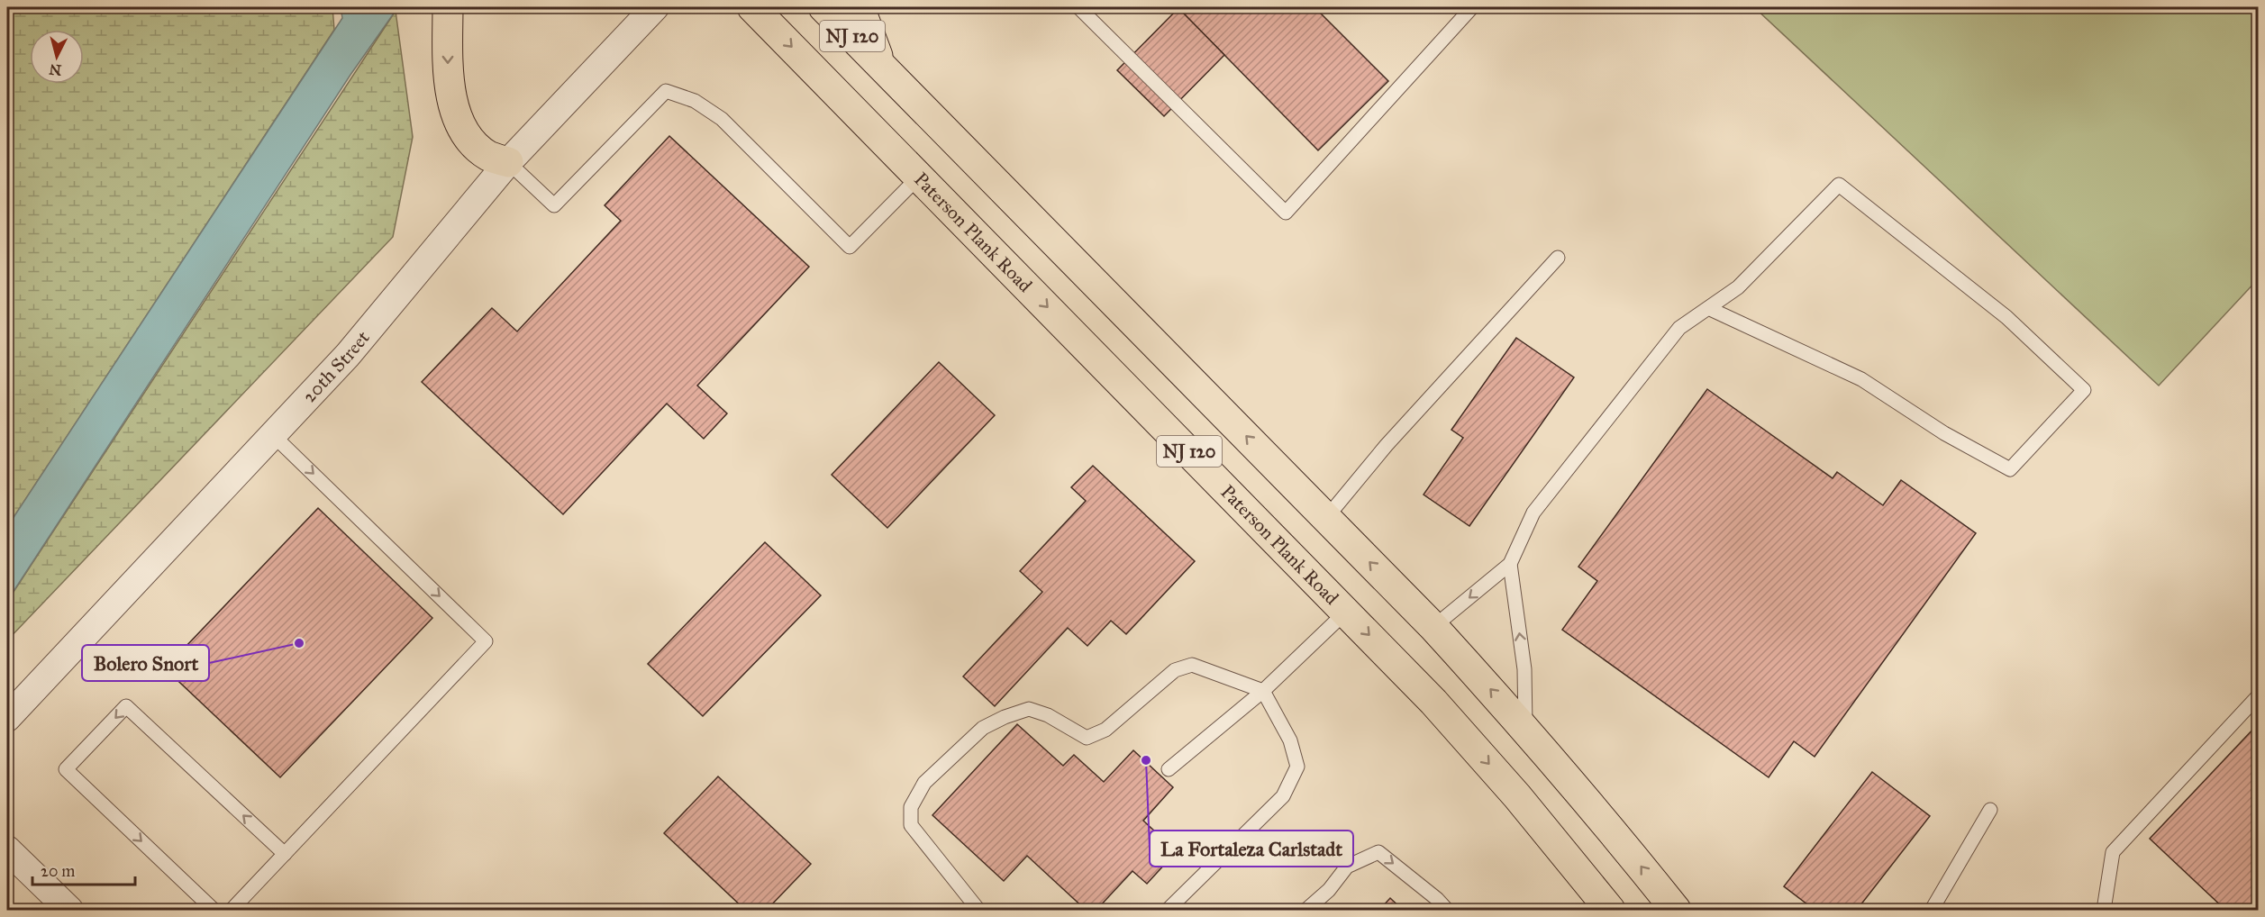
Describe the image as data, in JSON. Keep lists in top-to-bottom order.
{
  "streets": {
    "main road": ["NJ 120", "Paterson Plank Road"],
    "street": ["20th Street"]
  },
  "places": ["Bolero Snort", "La Fortaleza Carlstadt"],
  "scale_bar": "20 m",
  "north": "bottom"
}
